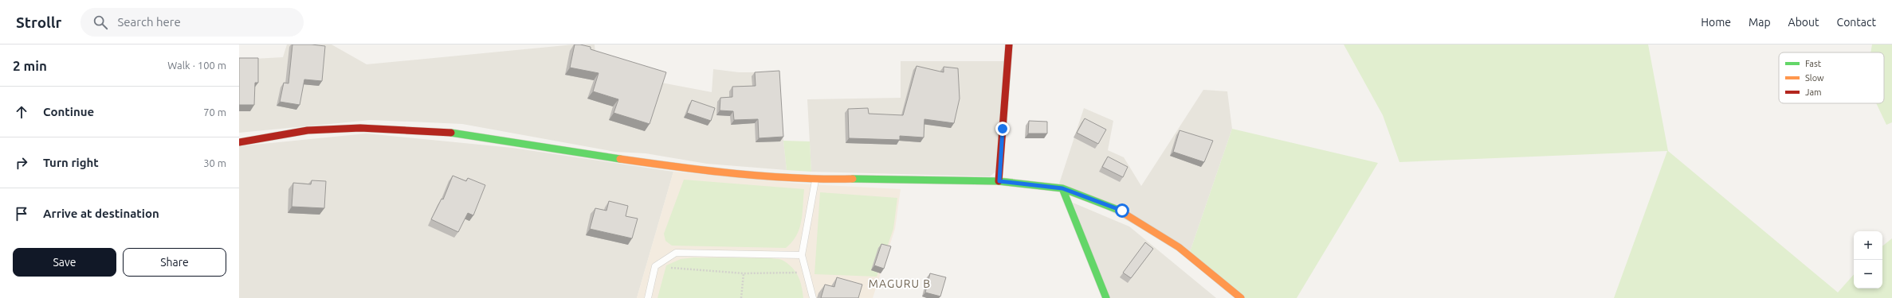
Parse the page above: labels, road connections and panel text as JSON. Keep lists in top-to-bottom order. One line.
{"districts":["MAGURU B"],"legend":["Fast","Slow","Jam"],"page":{"header":"Strollr","search":"Search here","nav":["Home","Map","About","Contact"],"heading":["2 min","Walk · 100 m"],"list":[["Continue","70 m"],["Turn right","30 m"],"Arrive at destination"],"map_buttons":["+","−"],"buttons":["Save","Share"]}}
